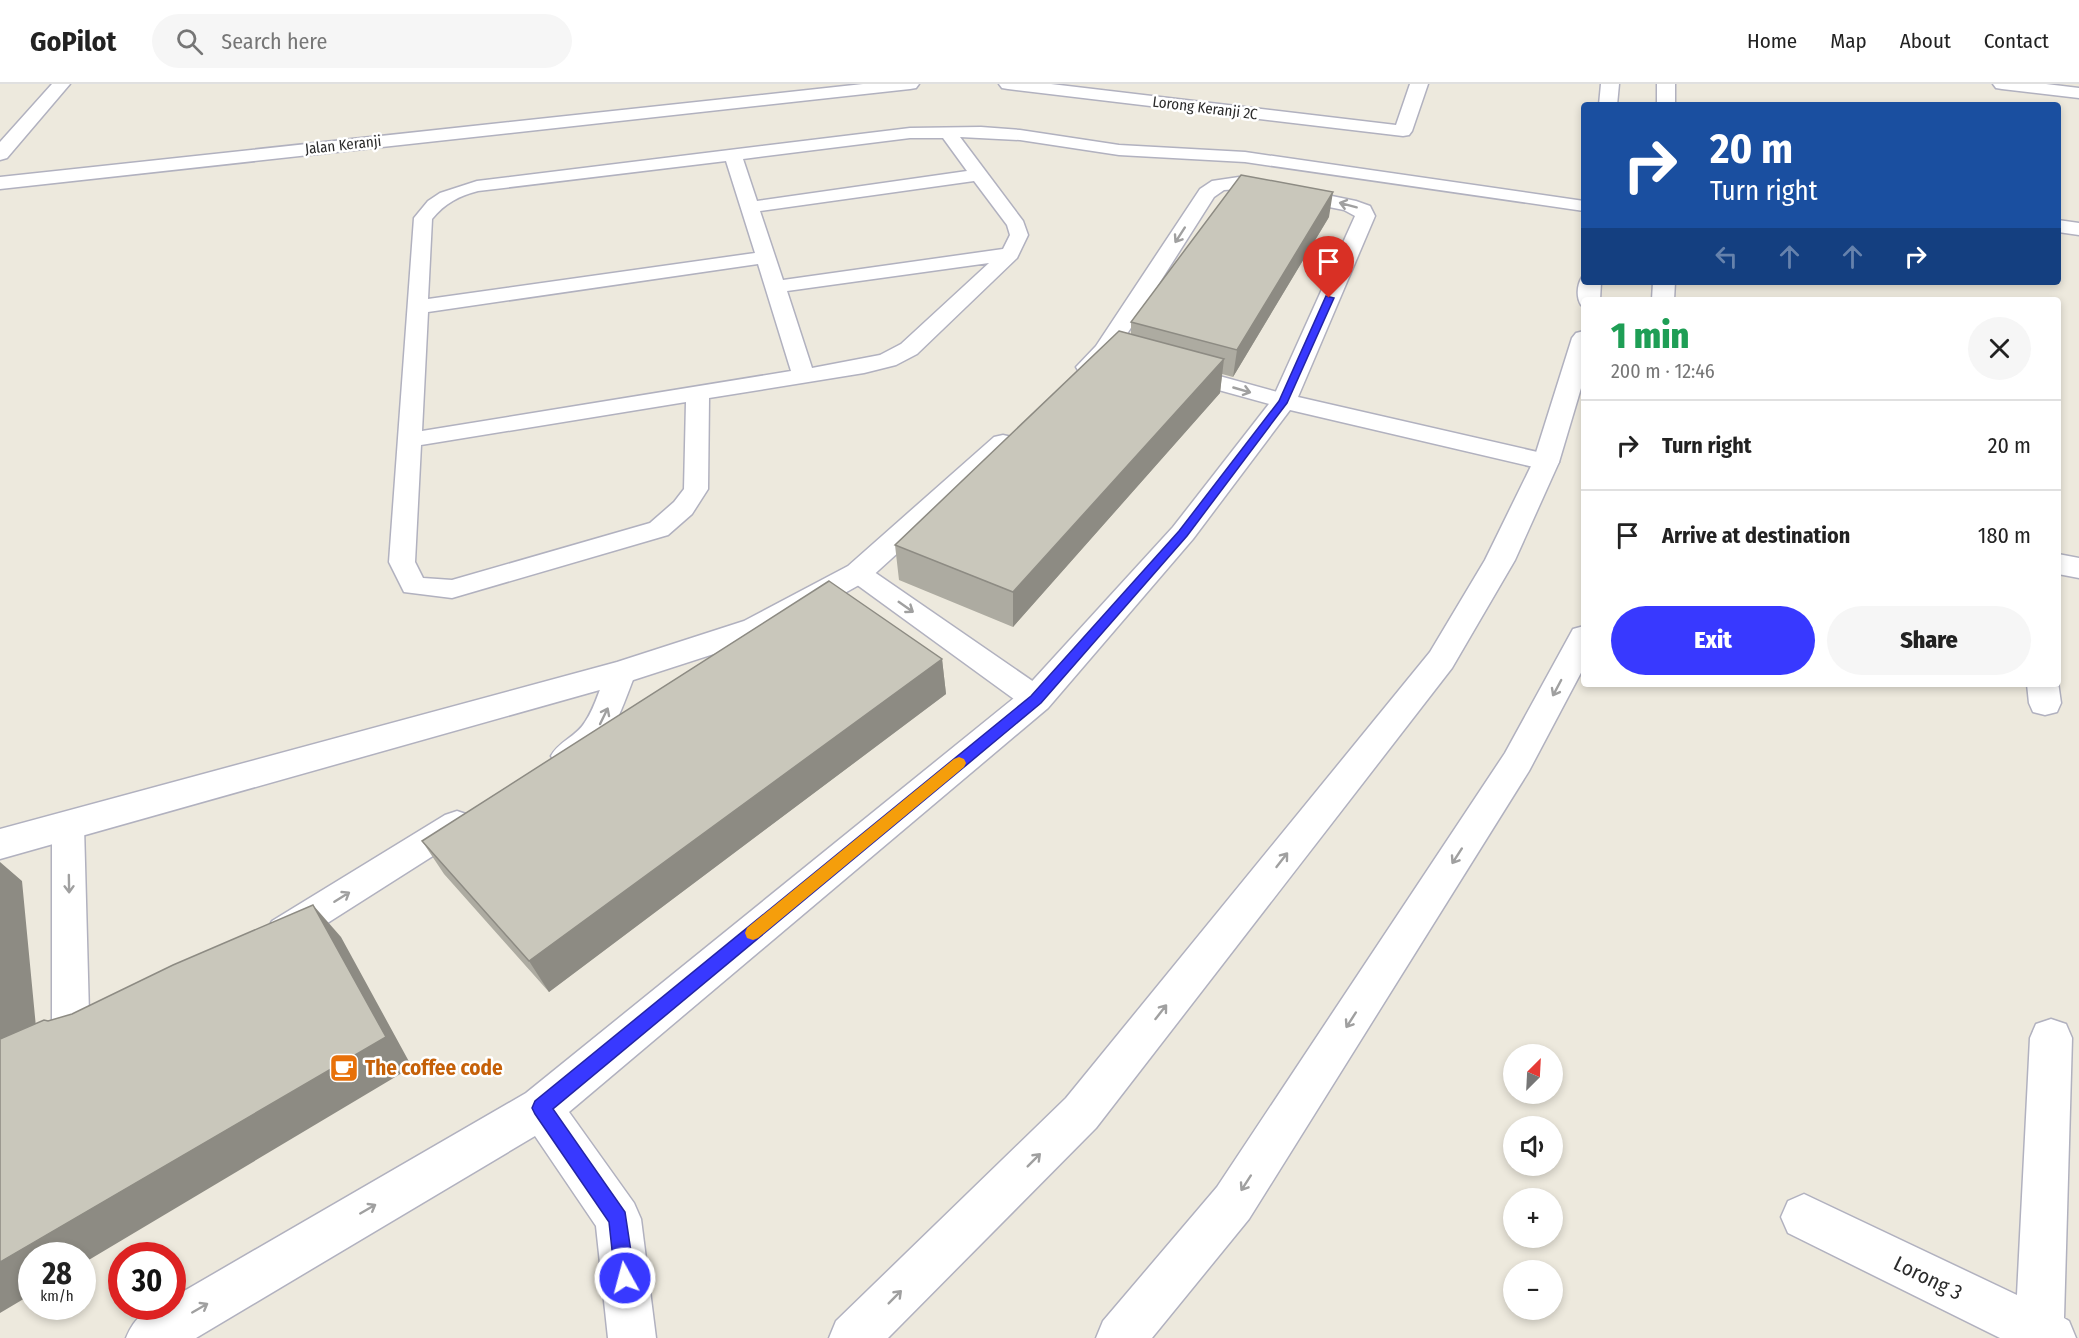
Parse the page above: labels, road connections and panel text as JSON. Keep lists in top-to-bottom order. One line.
{"streets":{"street":["Lorong Keranji 2C","Jalan Keranji","Lorong 3"]},"places":{"cafe":["The coffee code"]},"north":"top right","page":{"header":"GoPilot","search":"Search here","nav":["Home","Map","About","Contact"],"turn":["20 m","Turn right"],"heading":["1 min","200 m · 12:46"],"list":[{"name":"Turn right","value":"20 m"},{"name":"Arrive at destination","value":"180 m"}],"buttons":["Exit","Share"],"map_buttons":["+","−"],"speed":"28 km/h","limit":"30"}}
